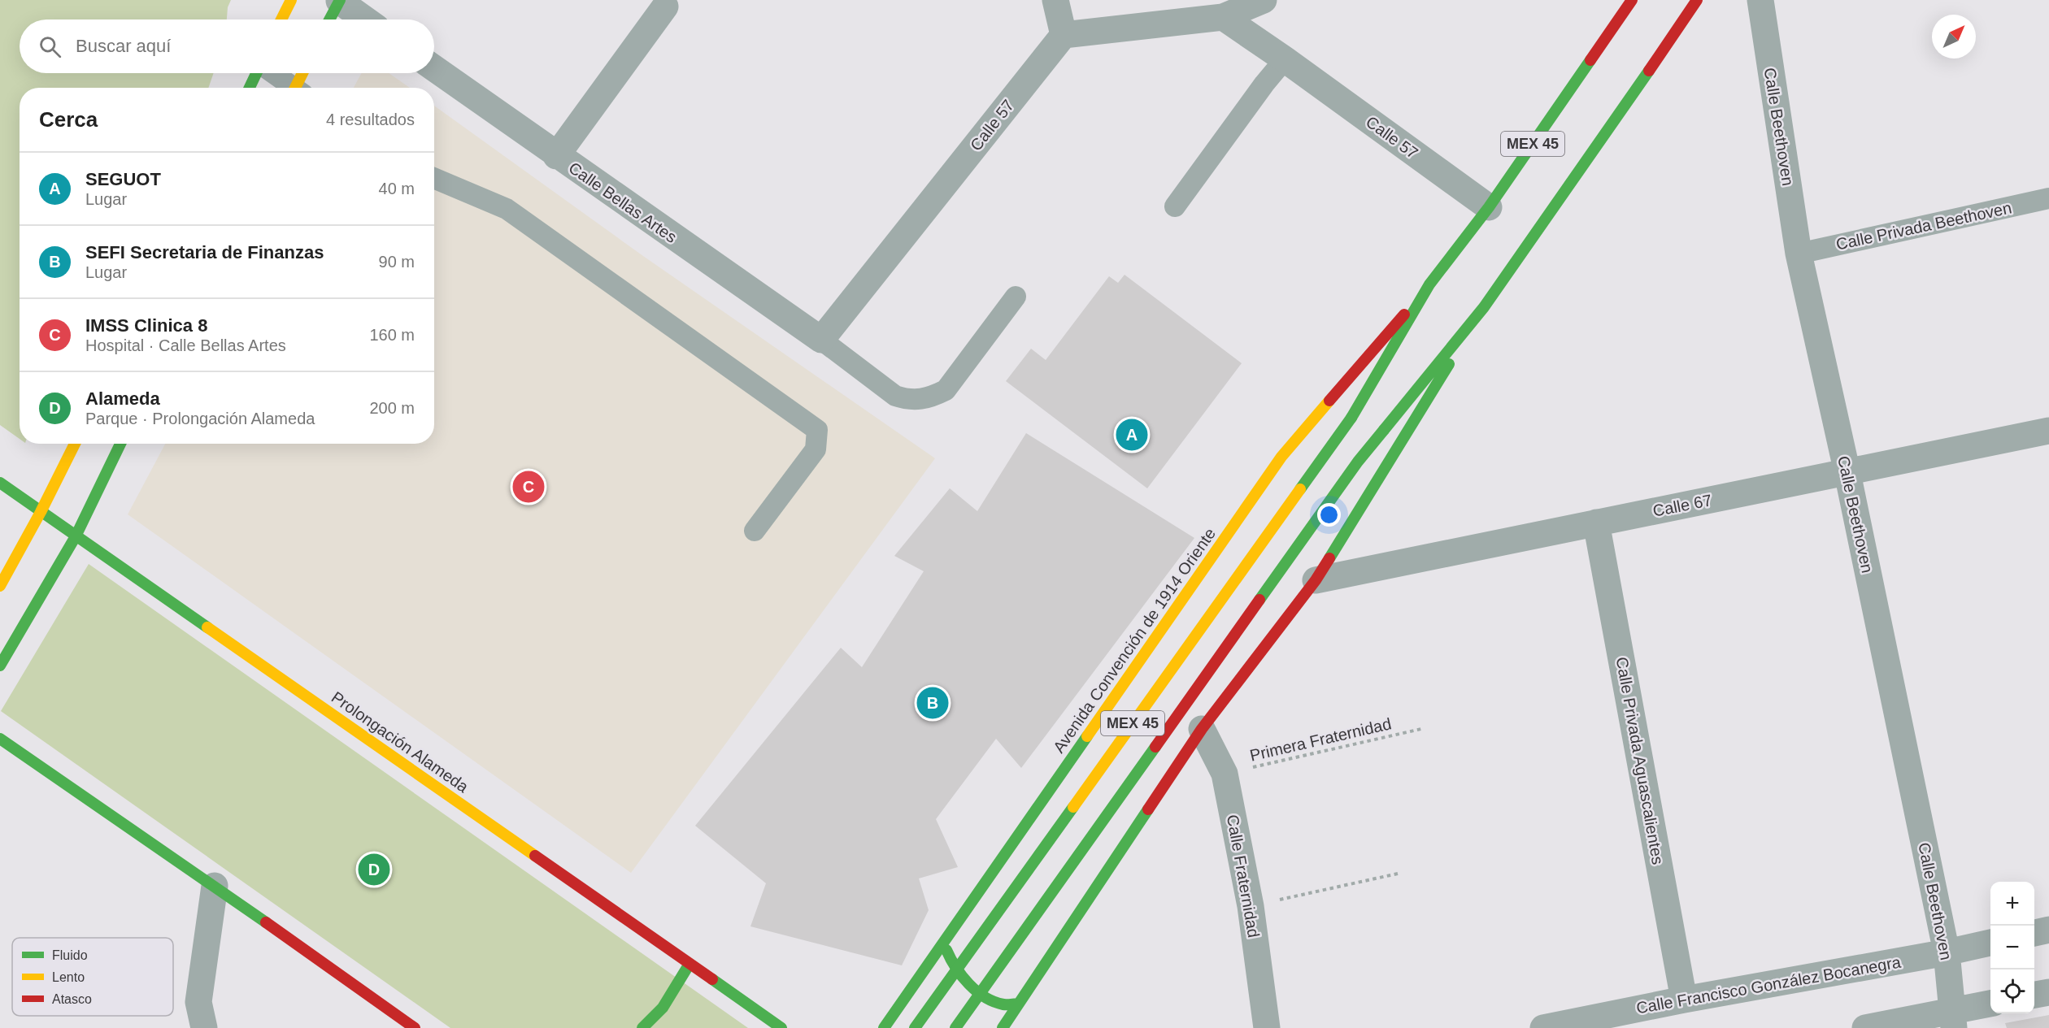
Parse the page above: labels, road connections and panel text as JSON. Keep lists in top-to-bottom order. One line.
{"streets":{"main road":["MEX 45","Avenida Convención de 1914 Oriente","Prolongación Alameda"],"street":["Calle 57","Calle Beethoven","Calle Bellas Artes","Calle 67","Calle Privada Aguascalientes","Calle Fraternidad","Calle Francisco González Bocanegra"],"lane":["Calle Privada Beethoven"],"path":["Primera Fraternidad"]},"crossings":[["Calle 57","Calle Bellas Artes"],["Calle 57","Avenida Convención de 1914 Oriente"],["Calle Beethoven","Calle Privada Beethoven"],["Calle Beethoven","Calle 67"],["Calle Beethoven","Calle Francisco González Bocanegra"],["Calle 67","Calle Privada Aguascalientes"],["Primera Fraternidad","Calle Fraternidad"],["Calle Privada Aguascalientes","Calle Francisco González Bocanegra"]],"legend":["Fluido","Lento","Atasco"],"north":"top right","page":{"search":"Buscar aquí","heading":["Cerca","4 resultados"],"list":[{"mark":"A","name":"SEGUOT","note":"Lugar","value":"40 m"},{"mark":"B","name":"SEFI Secretaria de Finanzas","note":"Lugar","value":"90 m"},{"mark":"C","name":"IMSS Clinica 8","note":"Hospital · Calle Bellas Artes","value":"160 m"},{"mark":"D","name":"Alameda","note":"Parque · Prolongación Alameda","value":"200 m"}],"pins":["A","C","B","D"],"map_buttons":["+","−"]}}
